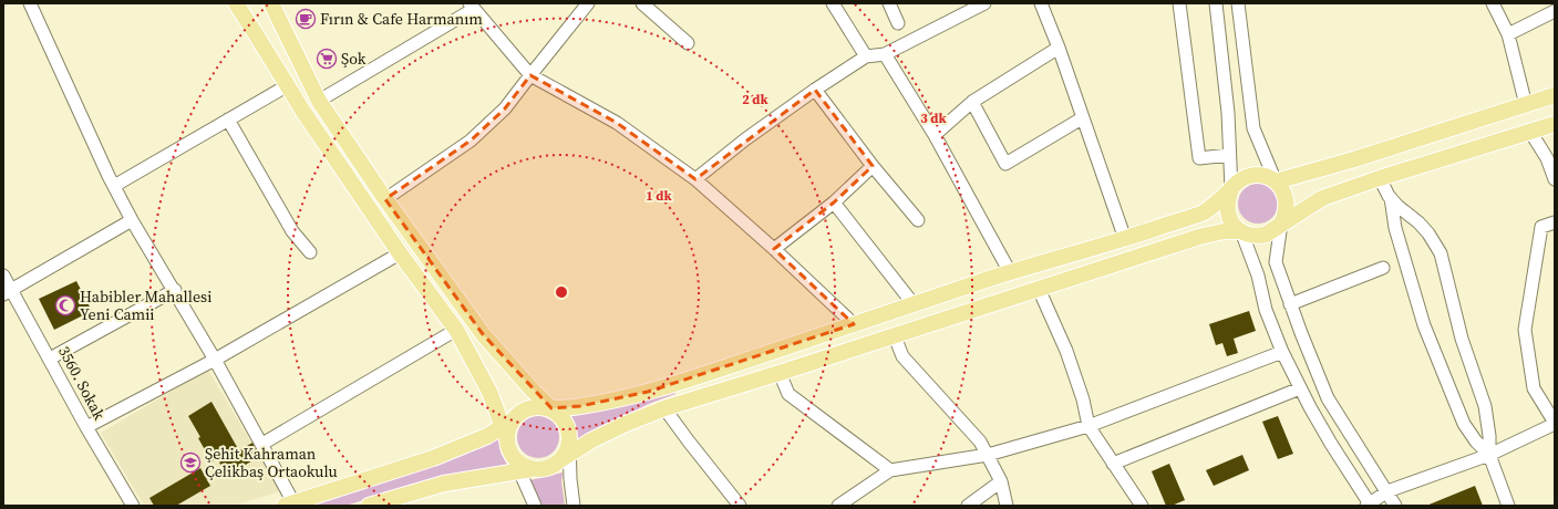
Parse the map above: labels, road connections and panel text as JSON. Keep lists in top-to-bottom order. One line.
{"streets":{"street":["3560. Sokak"]},"places":{"cafe":["Fırın & Cafe Harmanım"],"supermarket":["Şok"],"mosque":["Habibler Mahallesi Yeni Camii"],"school or university":["Şehit Kahraman Çelikbaş Ortaokulu"]},"rings":["2 dk","3 dk","1 dk"]}
